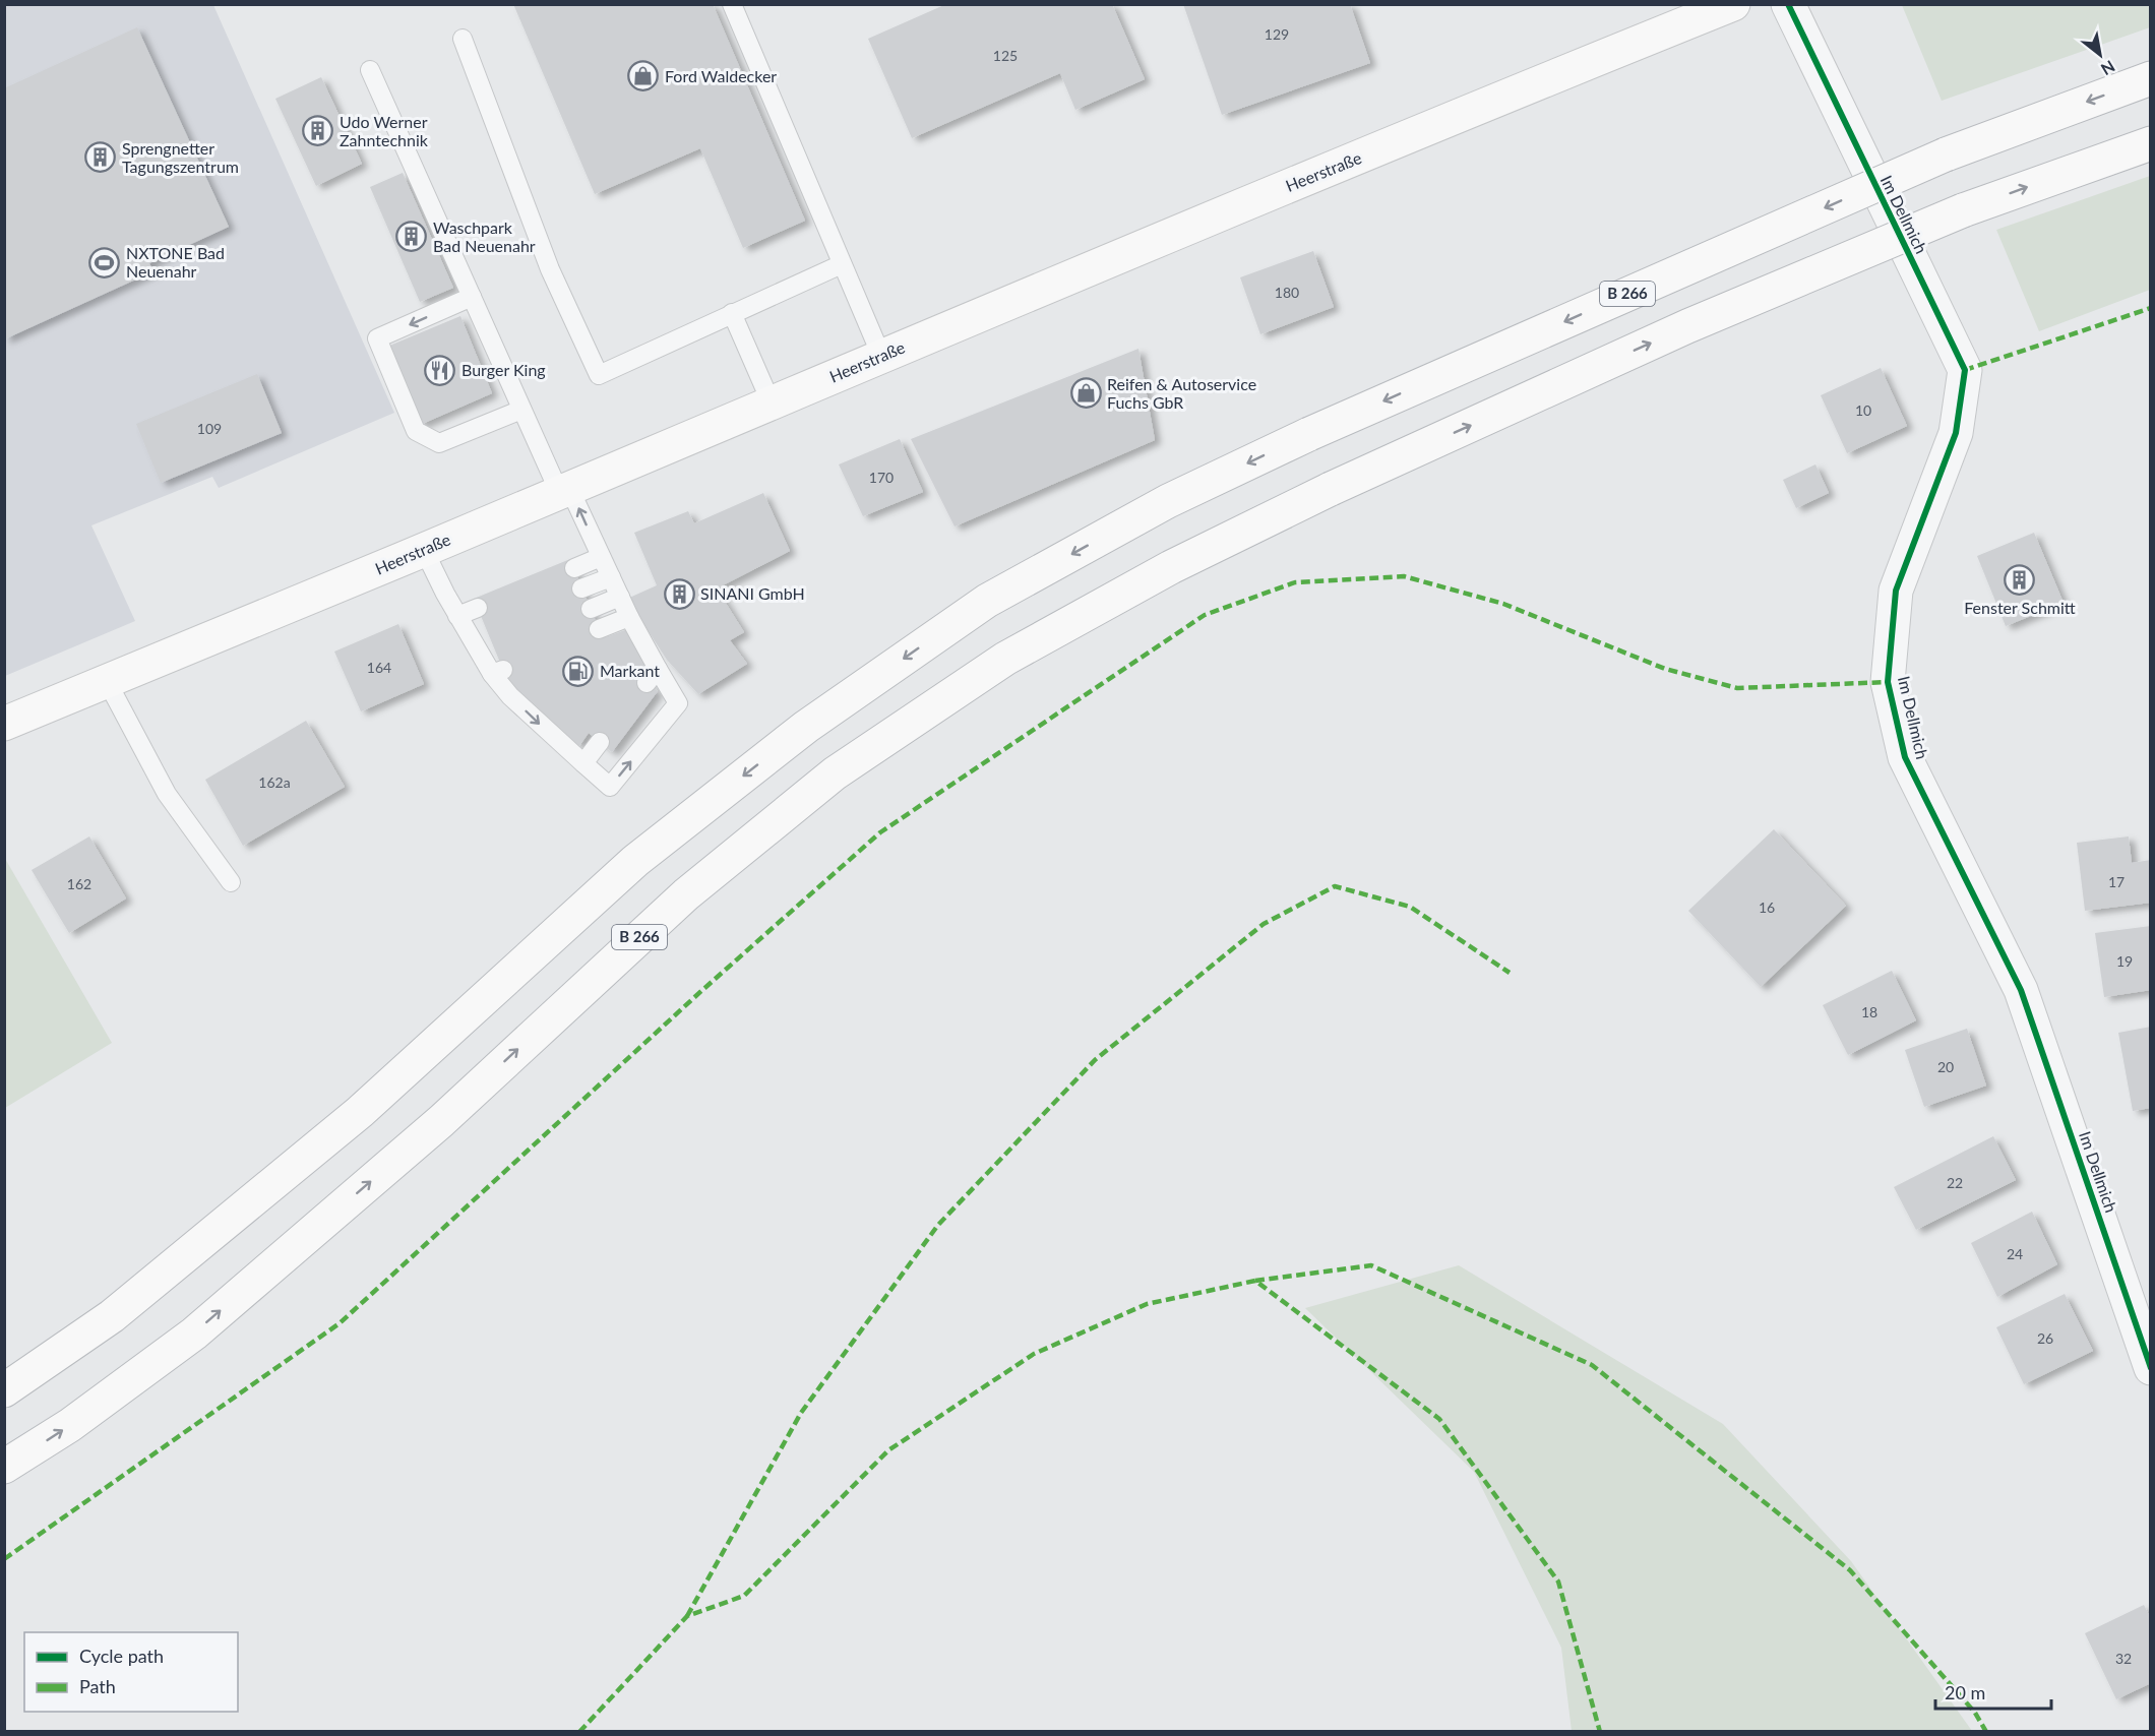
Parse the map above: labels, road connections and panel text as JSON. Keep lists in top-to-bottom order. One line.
{"streets":{"main road":["Heerstraße","B 266"],"street":["Im Dellmich"]},"places":{"shop":["Ford Waldecker","Reifen & Autoservice Fuchs GbR"],"building":["Udo Werner Zahntechnik","Sprengnetter Tagungszentrum","Waschpark Bad Neuenahr","Fenster Schmitt","SINANI GmbH"],"sports":["NXTONE Bad Neuenahr"],"restaurant":["Burger King"],"fuel station":["Markant"]},"house_numbers":["129","125","180","10","109","170","164","162a","17","162","16","19","18","20","22","24","26","32"],"legend":["Cycle path","Path"],"scale_bar":"20 m","north":"bottom right"}
